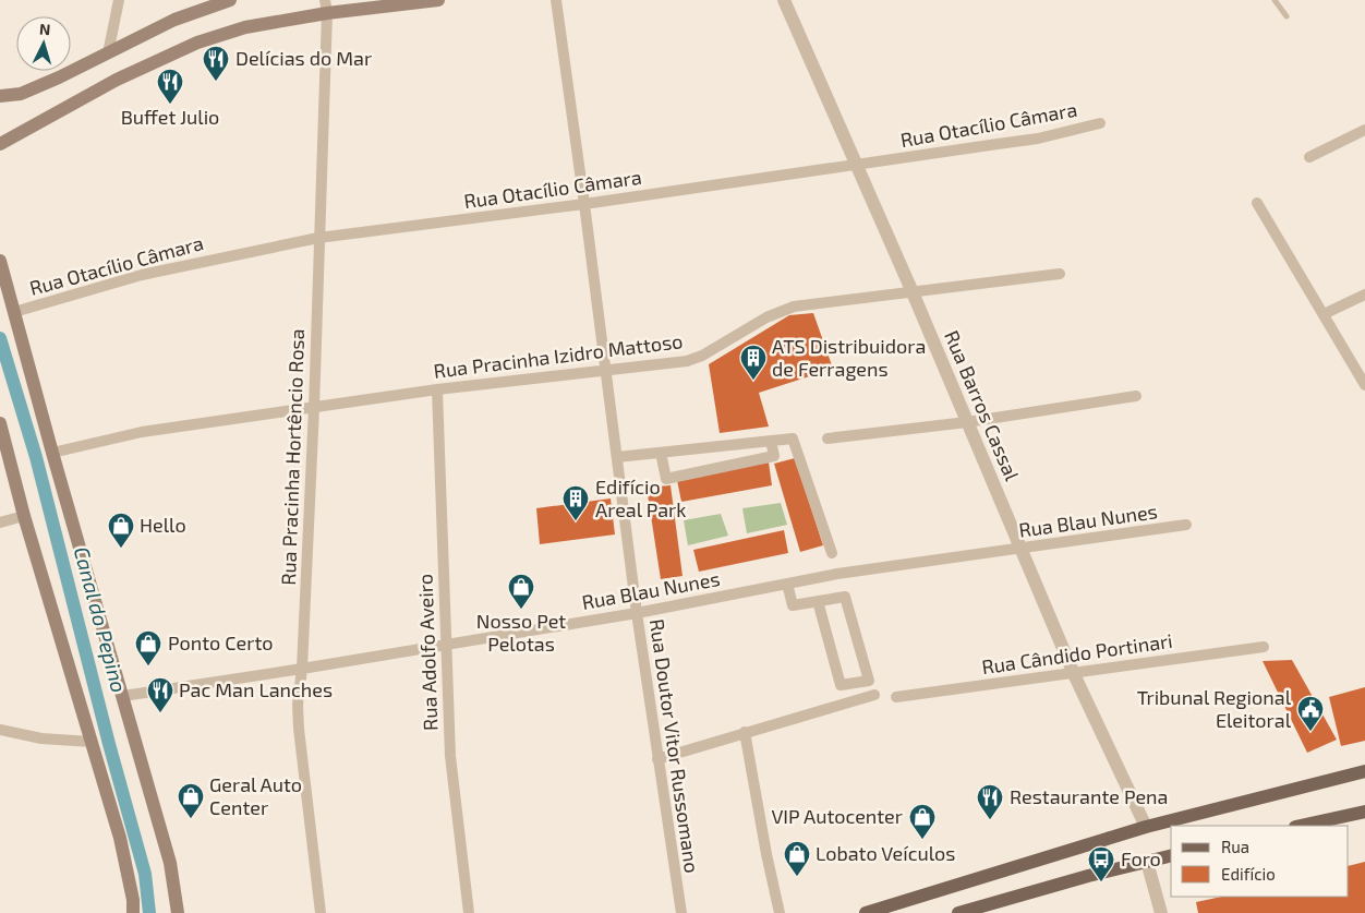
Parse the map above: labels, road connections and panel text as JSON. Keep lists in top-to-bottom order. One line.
{"streets":{"street":["Rua Otacílio Câmara","Rua Pracinha Izidro Mattoso","Rua Barros Cassal","Rua Pracinha Hortêncio Rosa","Rua Blau Nunes","Rua Adolfo Aveiro","Rua Cândido Portinari","Rua Doutor Vitor Russomano"]},"crossings":[["Rua Otacílio Câmara","Rua Barros Cassal"],["Rua Otacílio Câmara","Rua Pracinha Hortêncio Rosa"],["Rua Otacílio Câmara","Rua Doutor Vitor Russomano"],["Rua Pracinha Izidro Mattoso","Rua Barros Cassal"],["Rua Pracinha Izidro Mattoso","Rua Pracinha Hortêncio Rosa"],["Rua Pracinha Izidro Mattoso","Rua Adolfo Aveiro"],["Rua Pracinha Izidro Mattoso","Rua Doutor Vitor Russomano"],["Rua Barros Cassal","Rua Blau Nunes"],["Rua Barros Cassal","Rua Cândido Portinari"],["Rua Pracinha Hortêncio Rosa","Rua Blau Nunes"],["Rua Blau Nunes","Rua Adolfo Aveiro"],["Rua Blau Nunes","Rua Doutor Vitor Russomano"]],"water":["Canal do Pepino"],"places":{"restaurant":["Delícias do Mar","Buffet Julio","Pac Man Lanches","Restaurante Pena"],"building":["ATS Distribuidora de Ferragens","Edifício Areal Park"],"shop":["Hello","Nosso Pet Pelotas","Ponto Certo","Geral Auto Center","VIP Autocenter","Lobato Veículos"],"public building":["Tribunal Regional Eleitoral"],"bus stop":["Foro"]},"legend":["Rua","Edifício"],"north":"top"}
